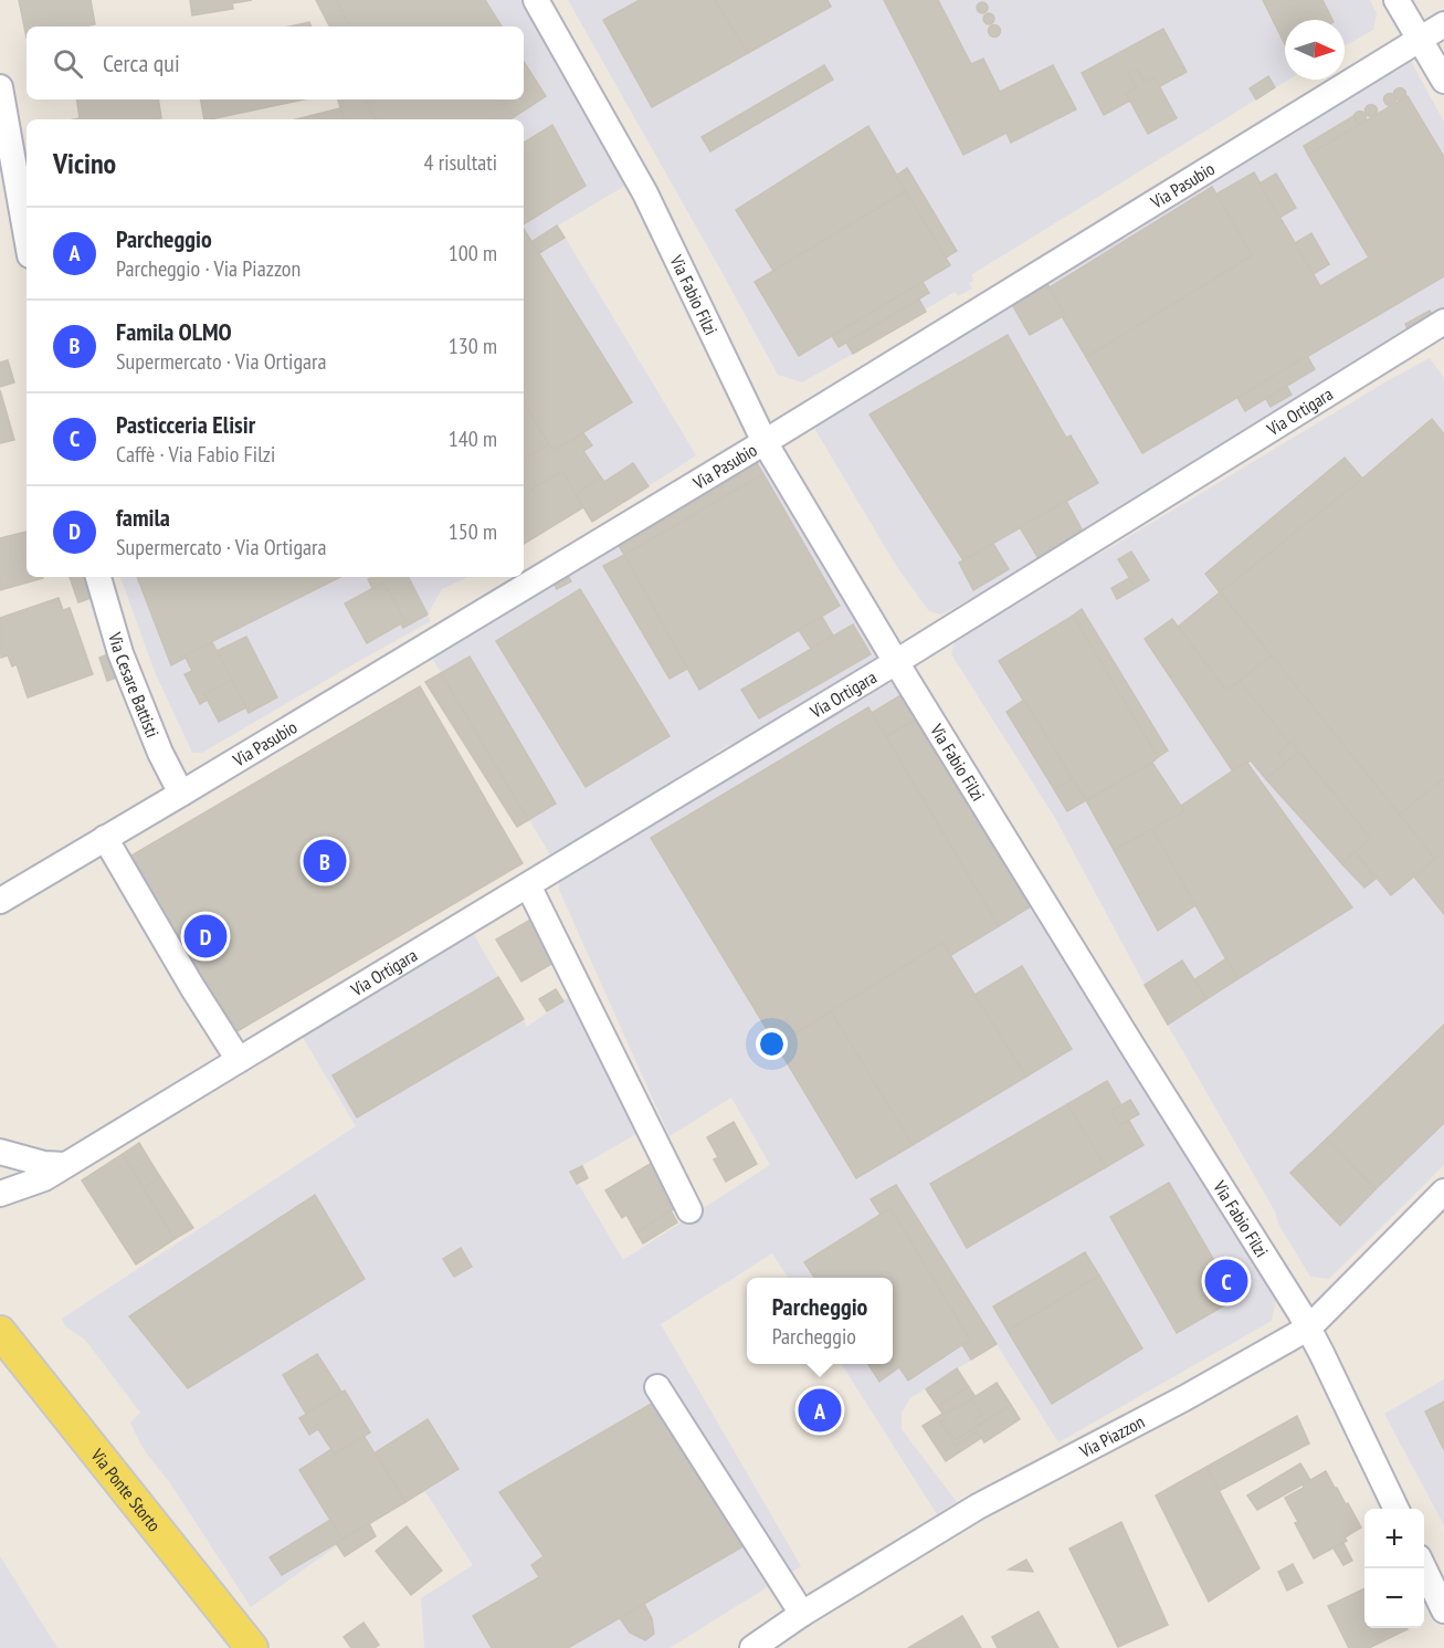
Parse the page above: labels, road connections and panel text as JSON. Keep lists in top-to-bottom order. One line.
{"streets":{"main road":["Via Ponte Storto"],"street":["Via Pasubio","Via Fabio Filzi","Via Ortigara","Via Cesare Battisti","Via Piazzon"]},"crossings":[["Via Pasubio","Via Fabio Filzi"],["Via Pasubio","Via Cesare Battisti"],["Via Fabio Filzi","Via Ortigara"],["Via Fabio Filzi","Via Piazzon"]],"north":"right","page":{"search":"Cerca qui","heading":["Vicino","4 risultati"],"list":[{"mark":"A","name":"Parcheggio","note":"Parcheggio · Via Piazzon","value":"100 m"},{"mark":"B","name":"Famila OLMO","note":"Supermercato · Via Ortigara","value":"130 m"},{"mark":"C","name":"Pasticceria Elisir","note":"Caffè · Via Fabio Filzi","value":"140 m"},{"mark":"D","name":"famila","note":"Supermercato · Via Ortigara","value":"150 m"}],"pins":["B","D","C","A"],"popup":["Parcheggio","Parcheggio"],"map_buttons":["+","−"]}}
